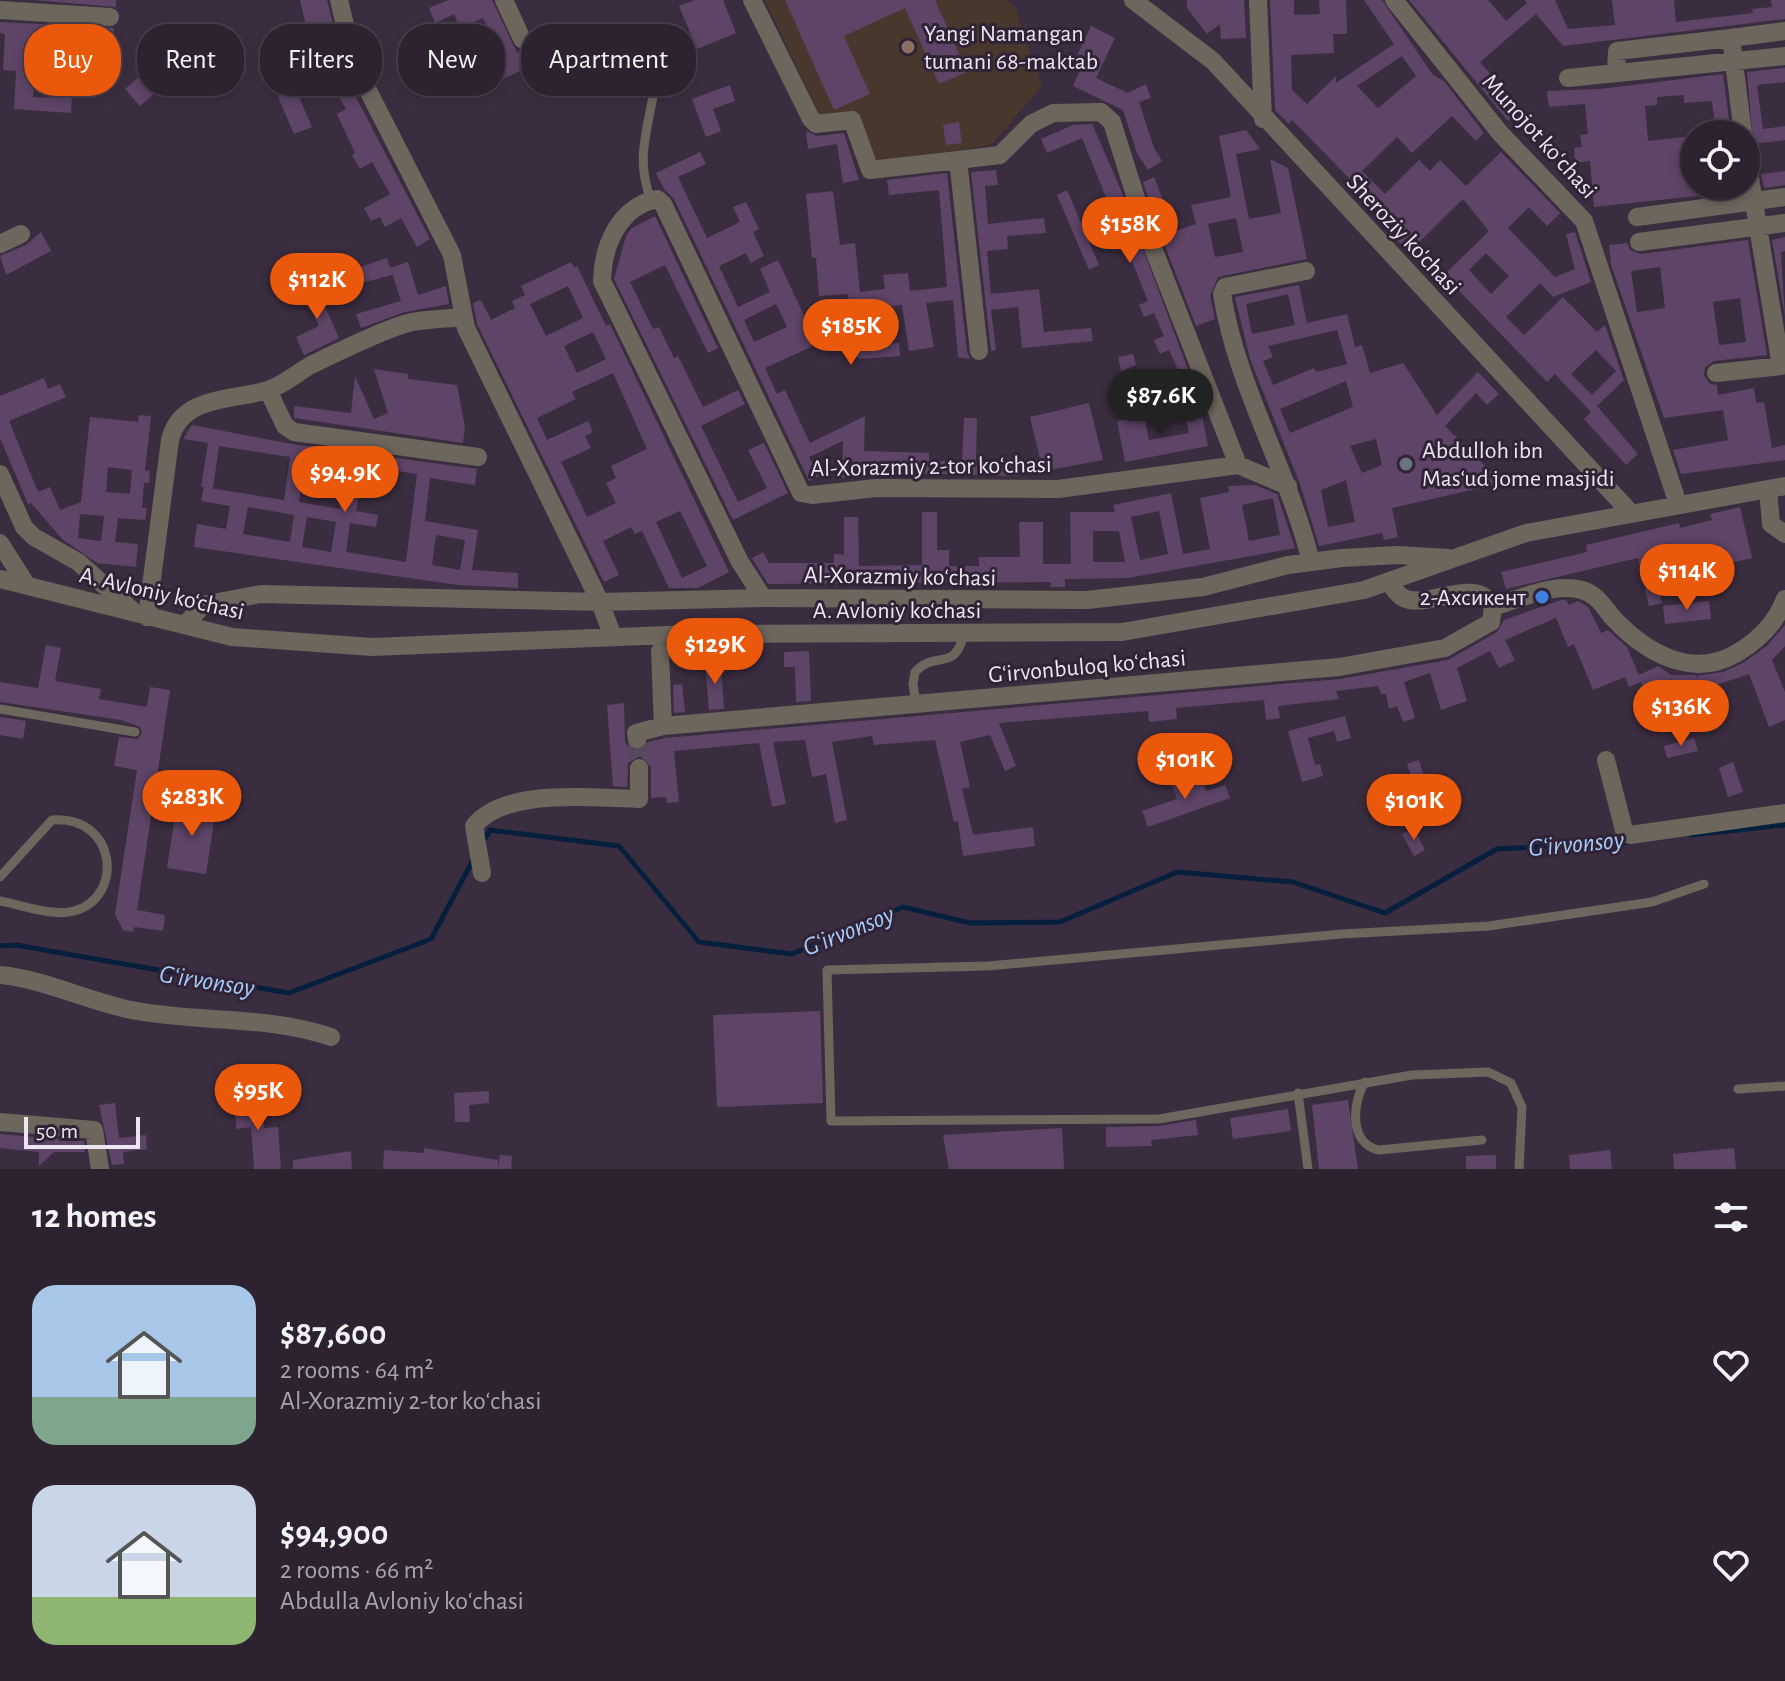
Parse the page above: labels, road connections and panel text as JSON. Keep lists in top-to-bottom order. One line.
{"streets":{"street":["Munojot koʻchasi","Sheroziy ko'chasi","Al-Xorazmiy 2-tor koʻchasi","Al-Xorazmiy koʻchasi","A. Avloniy ko‘chasi","Gʻirvonbuloq koʻchasi"]},"crossings":[["Munojot koʻchasi","A. Avloniy ko‘chasi"],["Sheroziy ko'chasi","A. Avloniy ko‘chasi"],["Al-Xorazmiy koʻchasi","A. Avloniy ko‘chasi"]],"water":["G‘irvonsoy"],"places":["Yangi Namangan tumani 68-maktab","Abdulloh ibn Mas‘ud jome masjidi","2-Ахсикент"],"scale_bar":"50 m","page":{"chip":["Buy","Rent","Filters","New","Apartment"],"price":["$158K","$112K","$185K","$87.6K","$94.9K","$114K","$129K","$136K","$101K","$283K","$101K","$95K"],"scale":"50 m","heading":"12 homes","list":[{"name":"$87,600","note":"2 rooms · 64 m² · Al-Xorazmiy 2-tor koʻchasi"},{"name":"$94,900","note":"2 rooms · 66 m² · Abdulla Avloniy koʻchasi"}]}}
